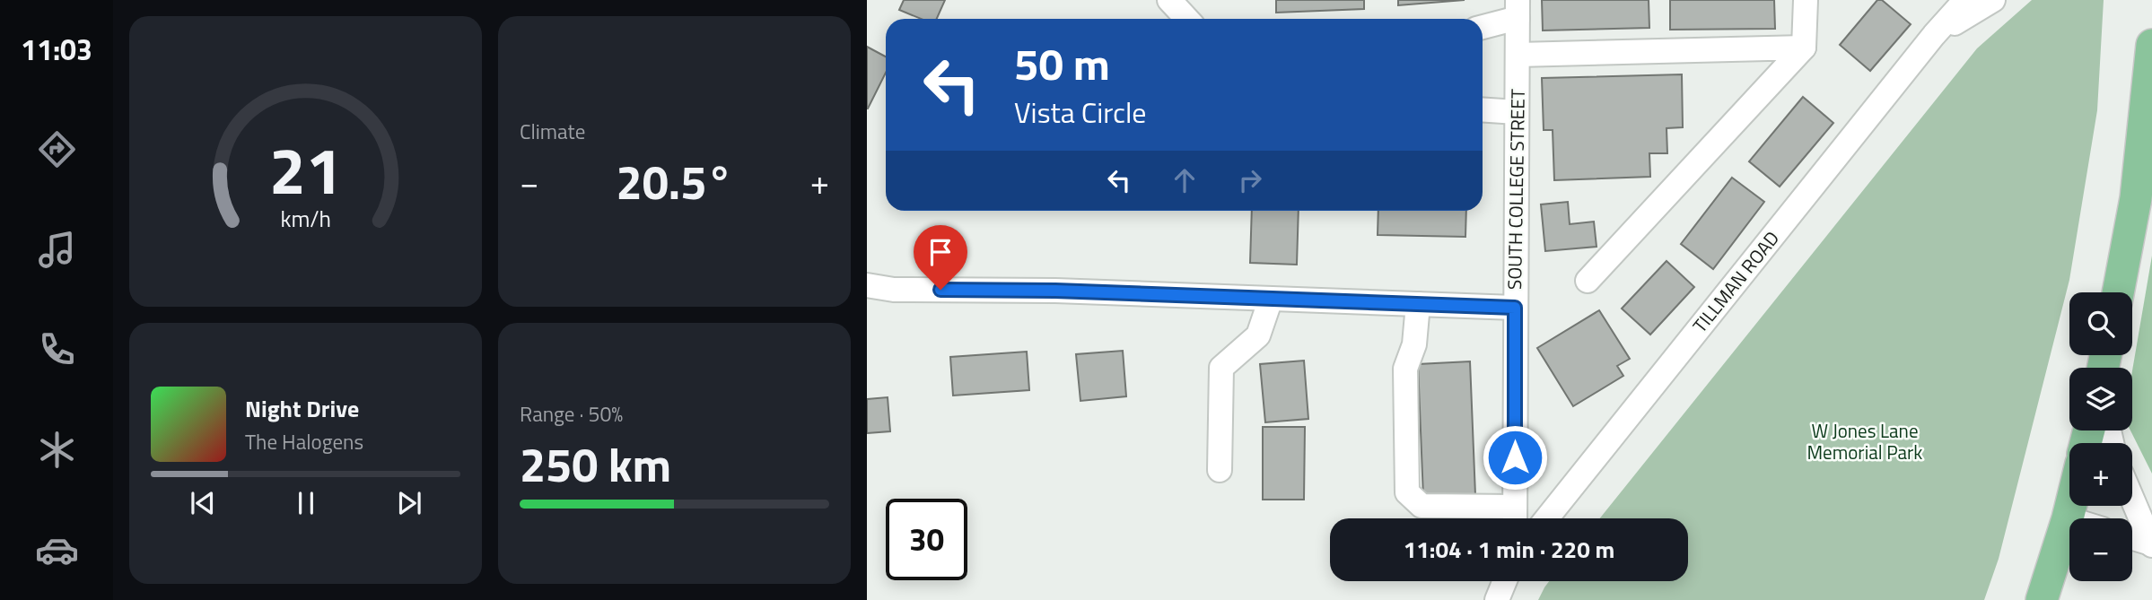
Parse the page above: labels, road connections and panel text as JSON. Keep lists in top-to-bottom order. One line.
{"streets":{"street":["SOUTH COLLEGE STREET","TILLMAN ROAD"]},"parks":["W Jones Lane Memorial Park"],"page":{"tabs":"11:03","tile":["Climate",["Range · 50%","250 km"]],"turn":["50 m","Vista Circle"],"heat":["−","20.5°","+"],"map_buttons":["+","−"],"song":["Night Drive","The Halogens"],"limit":"30","trip":"11:04 · 1 min · 220 m","gauge":["21","km/h"]}}
